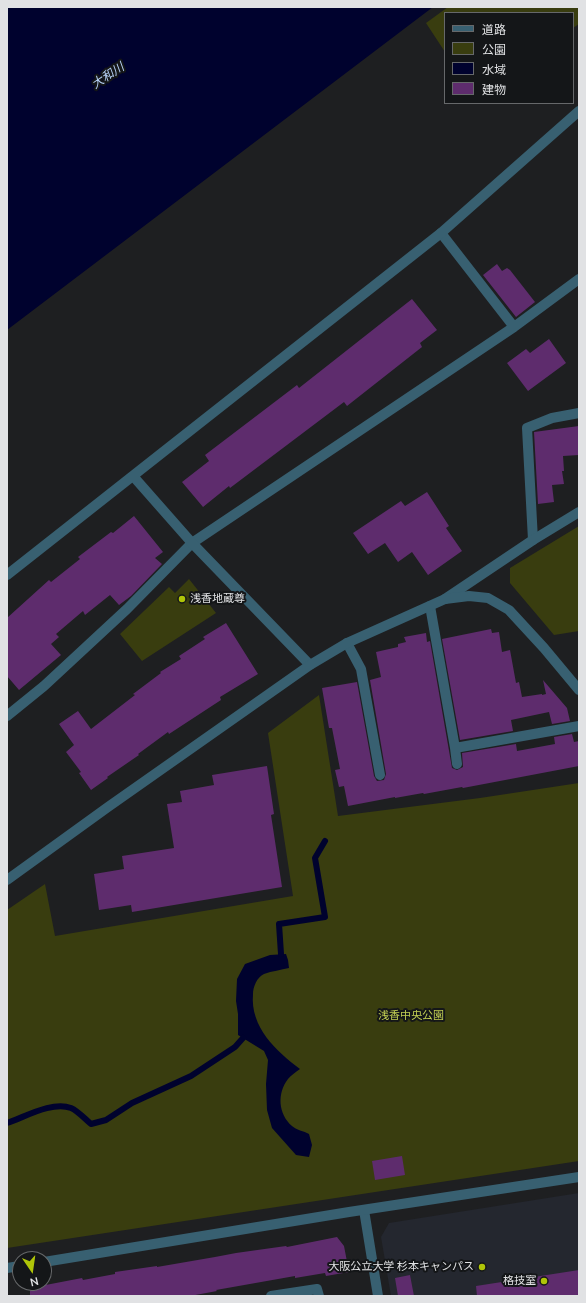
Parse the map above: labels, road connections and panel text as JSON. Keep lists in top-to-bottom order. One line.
{"water":["大和川"],"parks":["浅香中央公園"],"places":["浅香地蔵尊","大阪公立大学 杉本キャンパス","格技室"],"legend":["道路","公園","水域","建物"],"north":"bottom"}
